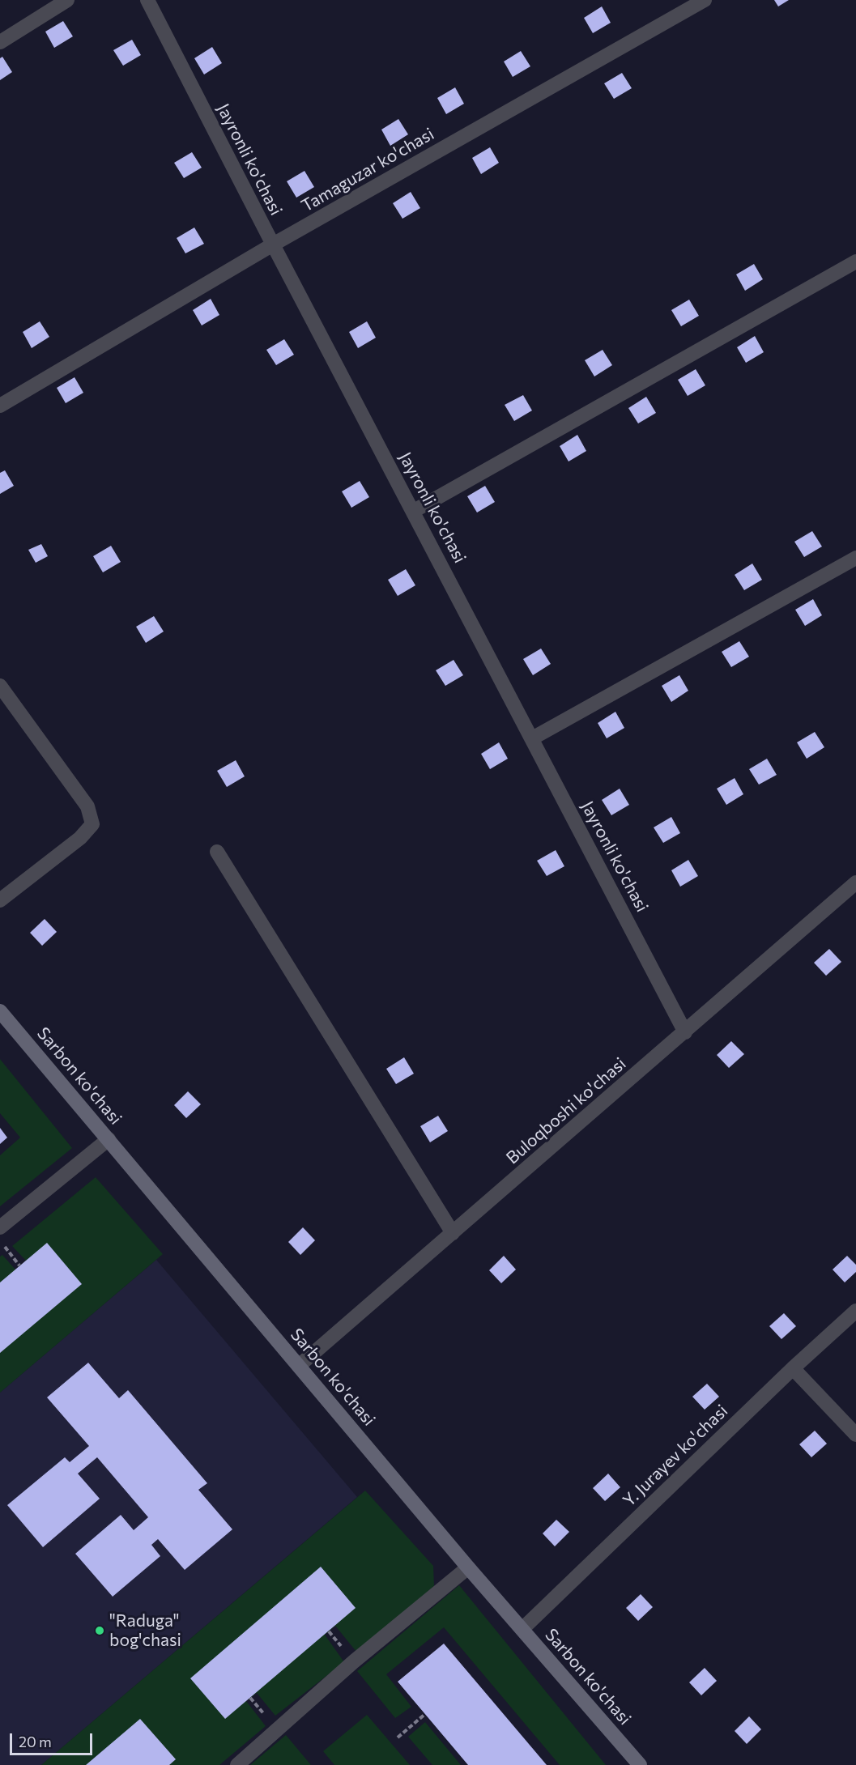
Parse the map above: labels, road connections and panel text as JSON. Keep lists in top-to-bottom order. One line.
{"streets":{"street":["Jayronli ko'chasi","Tamaguzar ko'chasi","Sarbon ko'chasi","Buloqboshi ko'chasi","Y. Jurayev ko'chasi"]},"crossings":[["Jayronli ko'chasi","Tamaguzar ko'chasi"],["Jayronli ko'chasi","Buloqboshi ko'chasi"],["Sarbon ko'chasi","Buloqboshi ko'chasi"],["Sarbon ko'chasi","Y. Jurayev ko'chasi"]],"places":["\"Raduga\" bog'chasi"],"scale_bar":"20 m"}
